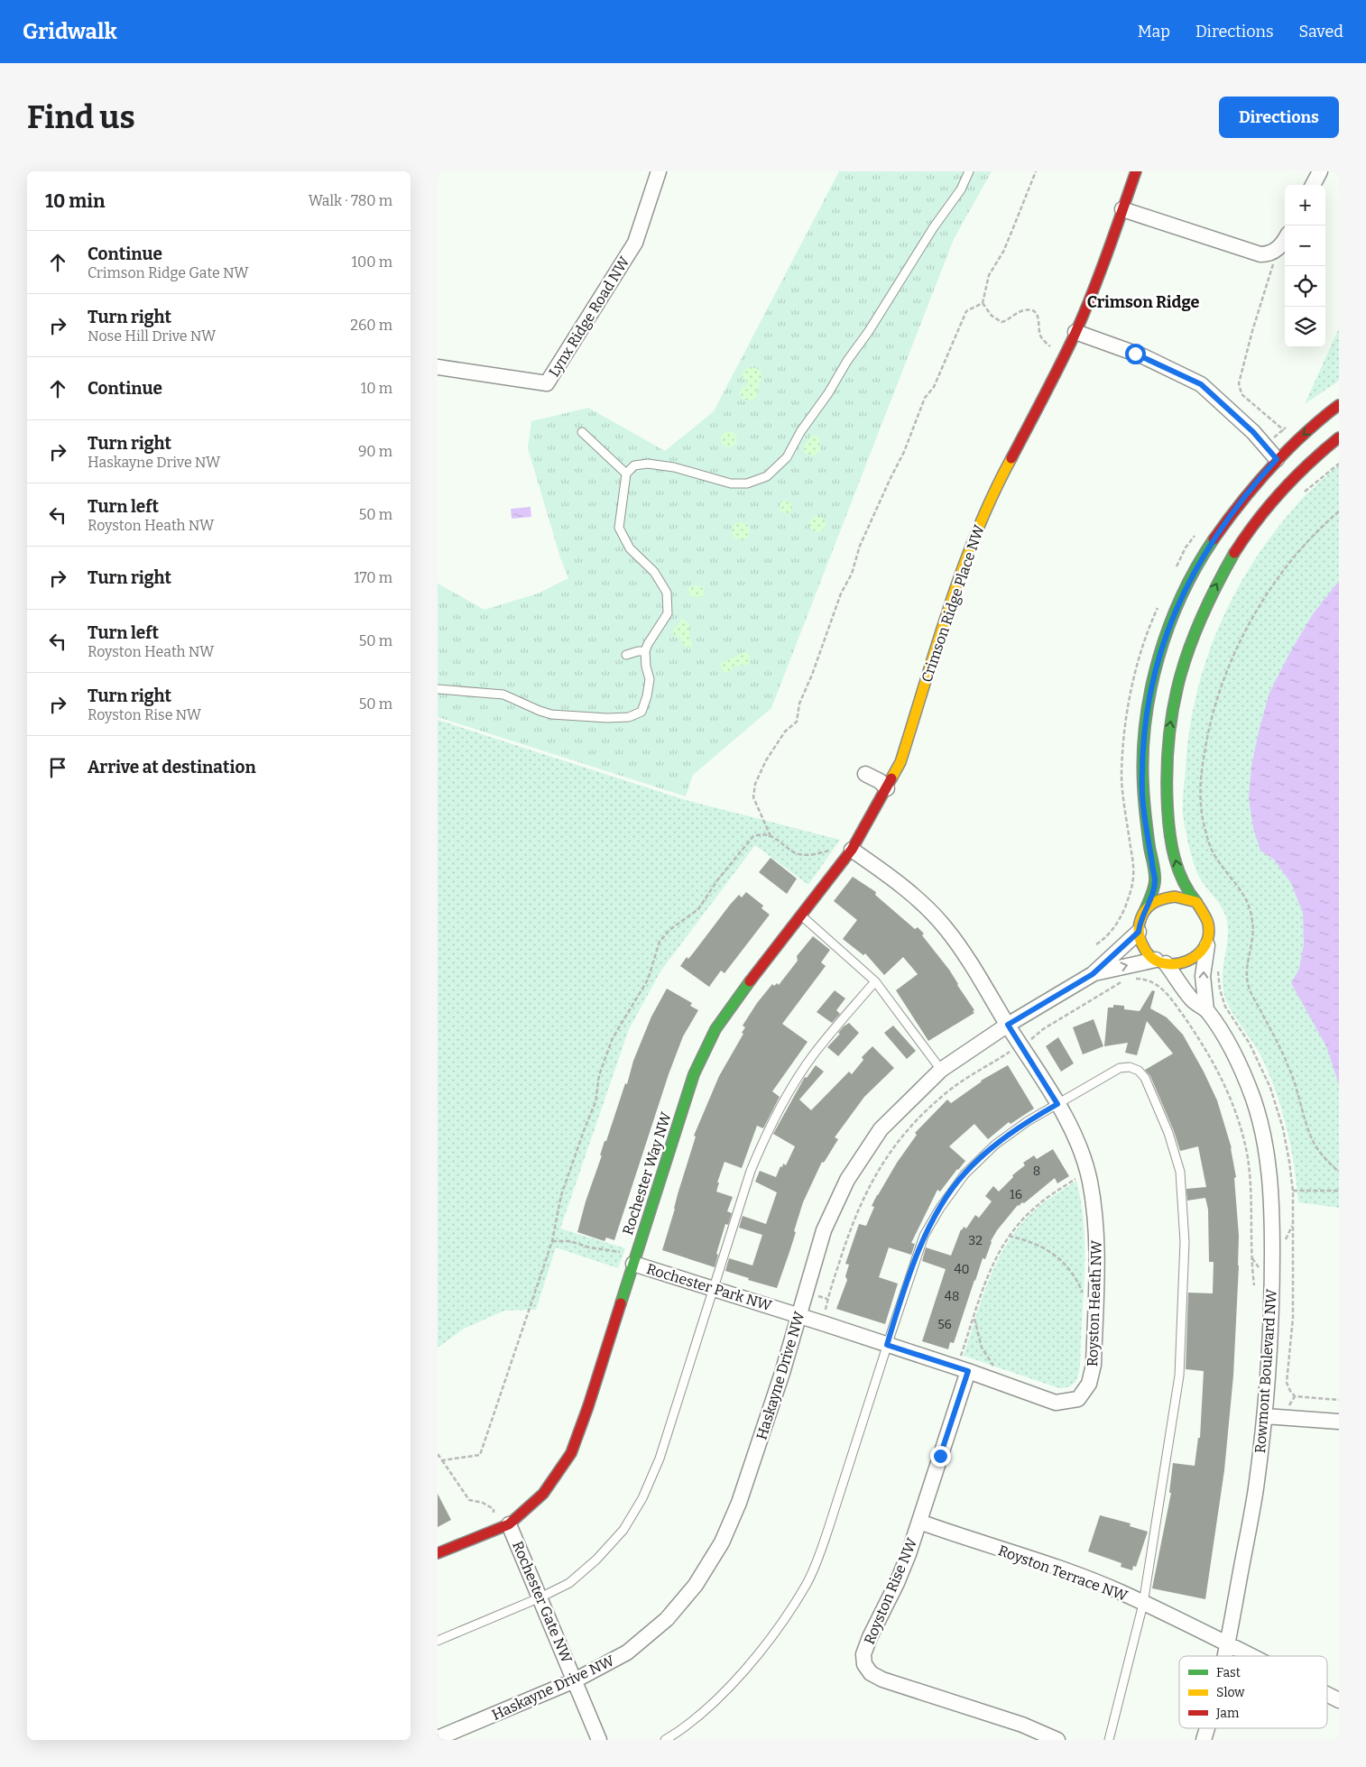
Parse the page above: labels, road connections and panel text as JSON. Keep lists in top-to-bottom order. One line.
{"streets":{"street":["Lynx Ridge Road NW","Crimson Ridge Place NW","Rochester Way NW","Rochester Park NW","Royston Heath NW","Rowmont Boulevard NW","Haskayne Drive NW","Royston Terrace NW","Royston Rise NW","Rochester Gate NW"]},"crossings":[["Crimson Ridge Place NW","Rochester Way NW"],["Crimson Ridge Place NW","Royston Heath NW"],["Rochester Way NW","Rochester Park NW"],["Rochester Way NW","Royston Heath NW"],["Rochester Way NW","Rochester Gate NW"],["Rochester Park NW","Royston Heath NW"],["Rochester Park NW","Haskayne Drive NW"],["Royston Heath NW","Haskayne Drive NW"],["Royston Heath NW","Royston Rise NW"],["Rowmont Boulevard NW","Haskayne Drive NW"],["Rowmont Boulevard NW","Royston Terrace NW"],["Haskayne Drive NW","Rochester Gate NW"],["Royston Terrace NW","Royston Rise NW"]],"districts":["Crimson Ridge"],"house_numbers":["8","16","32","40","48","56"],"legend":["Fast","Slow","Jam"],"page":{"header":"Gridwalk","nav":["Map","Directions","Saved"],"buttons":"Directions","title":"Find us","heading":["10 min","Walk · 780 m"],"map_buttons":["+","−"],"list":[["Continue","Crimson Ridge Gate NW","100 m"],["Turn right","Nose Hill Drive NW","260 m"],["Continue","10 m"],["Turn right","Haskayne Drive NW","90 m"],["Turn left","Royston Heath NW","50 m"],["Turn right","170 m"],["Turn left","Royston Heath NW","50 m"],["Turn right","Royston Rise NW","50 m"],"Arrive at destination"]}}
